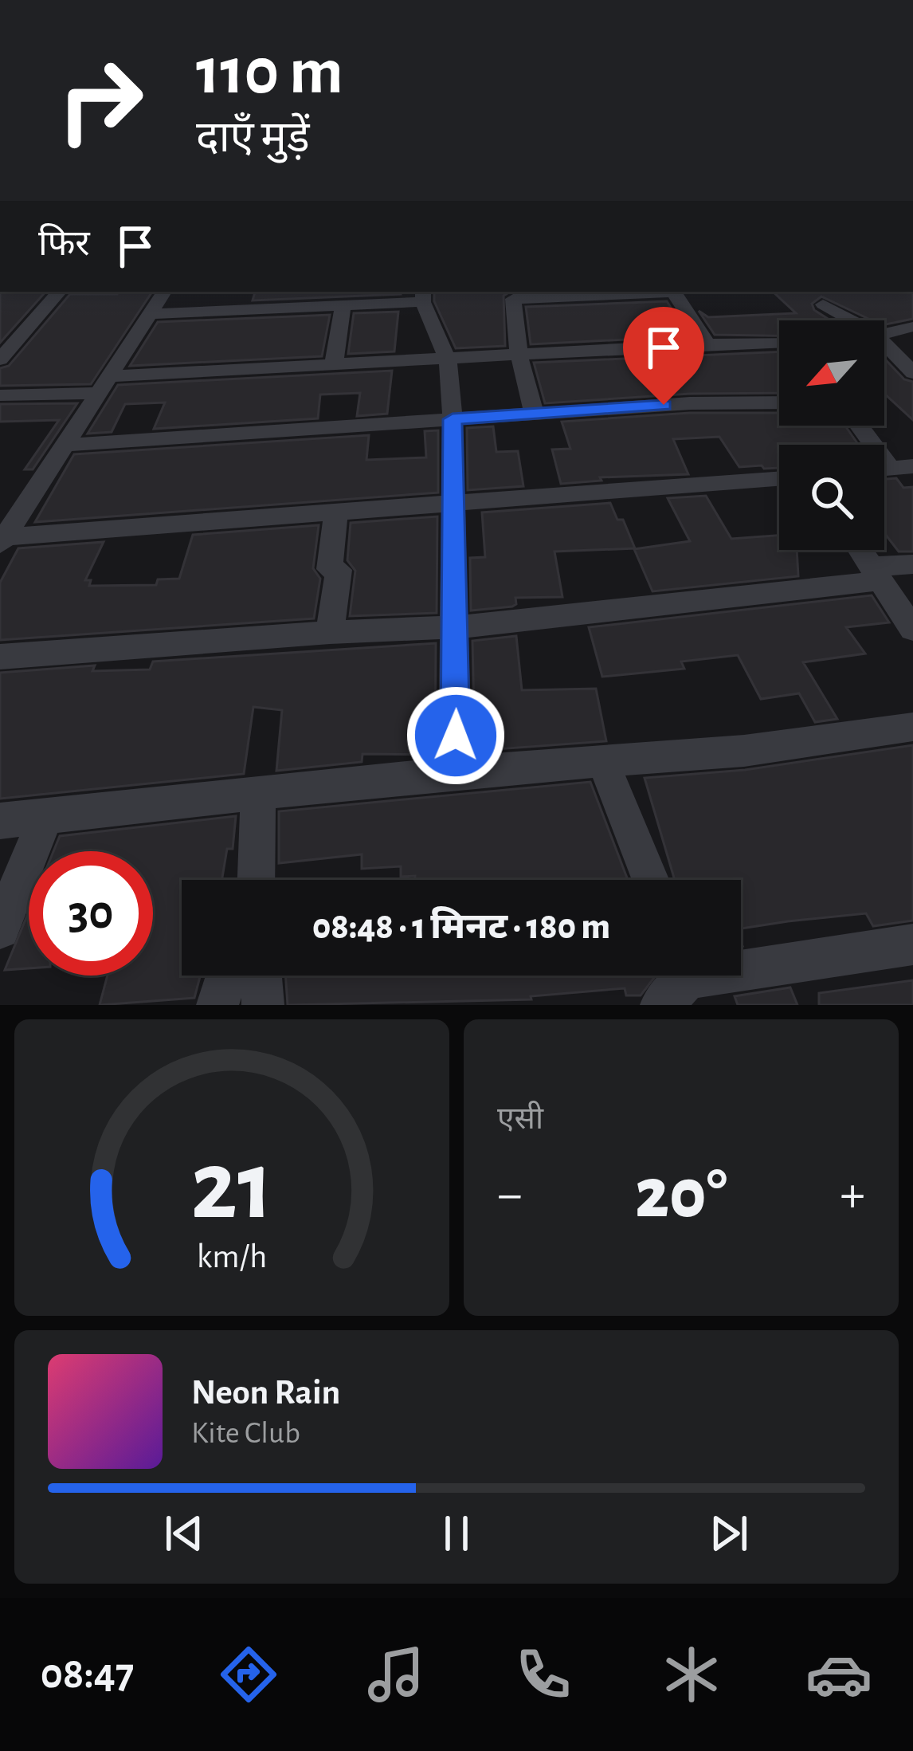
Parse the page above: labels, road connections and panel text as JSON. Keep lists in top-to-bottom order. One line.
{"north":"bottom left","page":{"turn":["110 m","दाएँ मुड़ें"],"then":"फिर","limit":"30","trip":"08:48 · 1 मिनट · 180 m","tile":"एसी","heat":["−","20°","+"],"song":["Neon Rain","Kite Club"],"tabs":"08:47","gauge":["21","km/h"]}}
